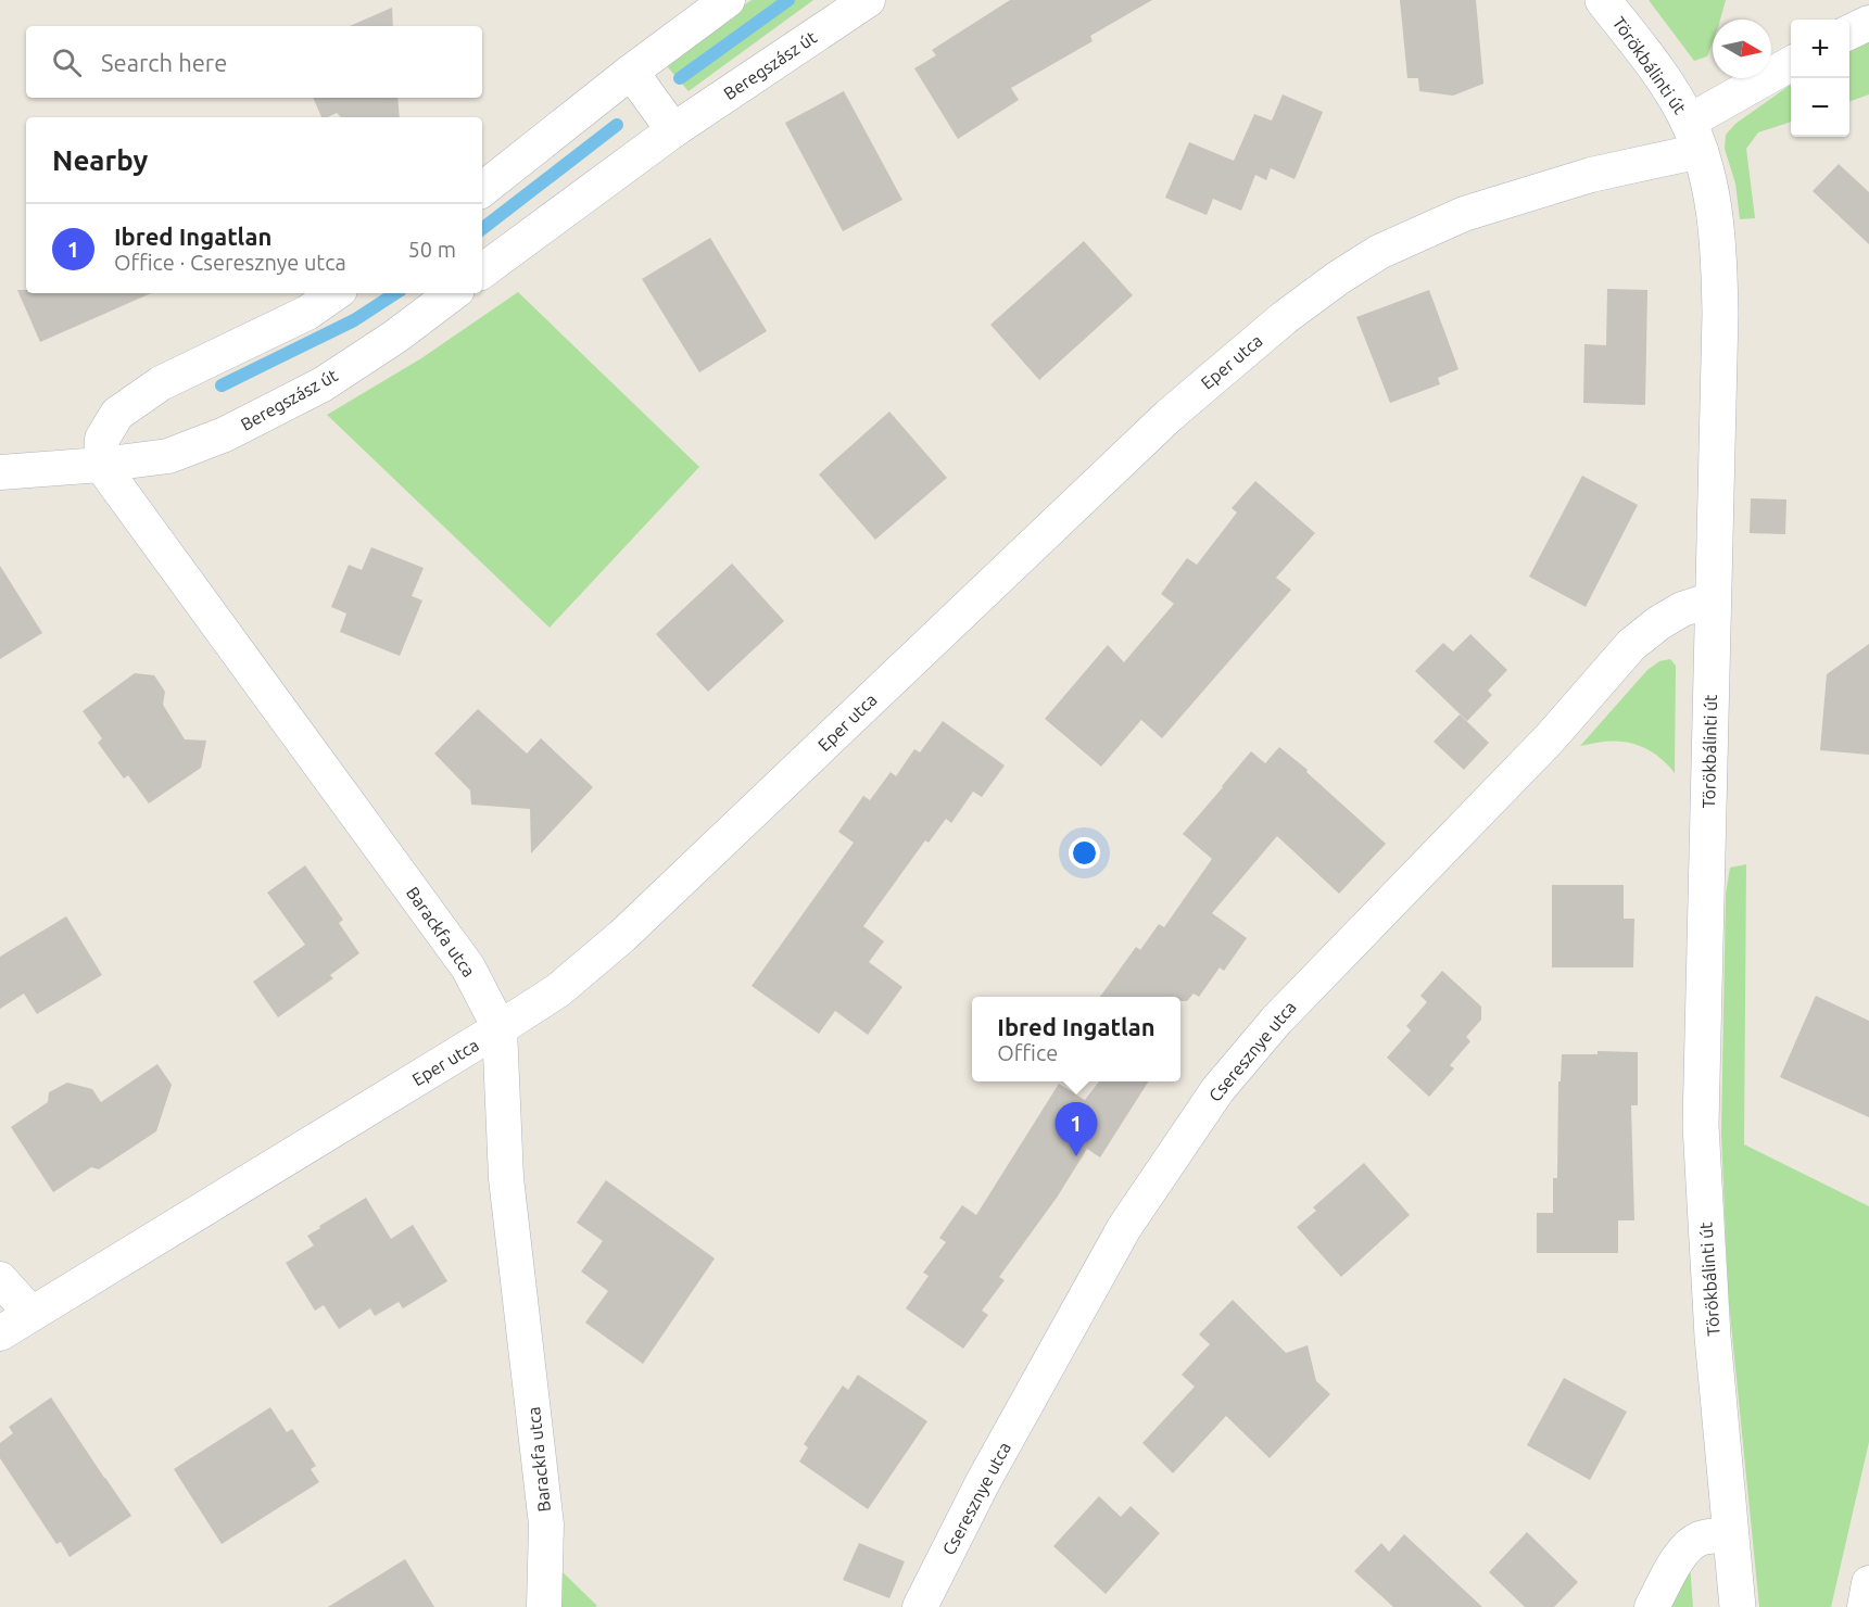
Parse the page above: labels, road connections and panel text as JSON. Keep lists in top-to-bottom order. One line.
{"streets":{"street":["Beregszász út","Törökbálinti út","Eper utca","Barackfa utca","Cseresznye utca"]},"crossings":[["Beregszász út","Barackfa utca"],["Törökbálinti út","Eper utca"],["Törökbálinti út","Cseresznye utca"],["Eper utca","Barackfa utca"]],"north":"right","page":{"map_buttons":["+","−"],"search":"Search here","heading":"Nearby","list":[{"mark":"1","name":"Ibred Ingatlan","note":"Office · Cseresznye utca","value":"50 m"}],"popup":["Ibred Ingatlan","Office"],"pins":"1"}}
